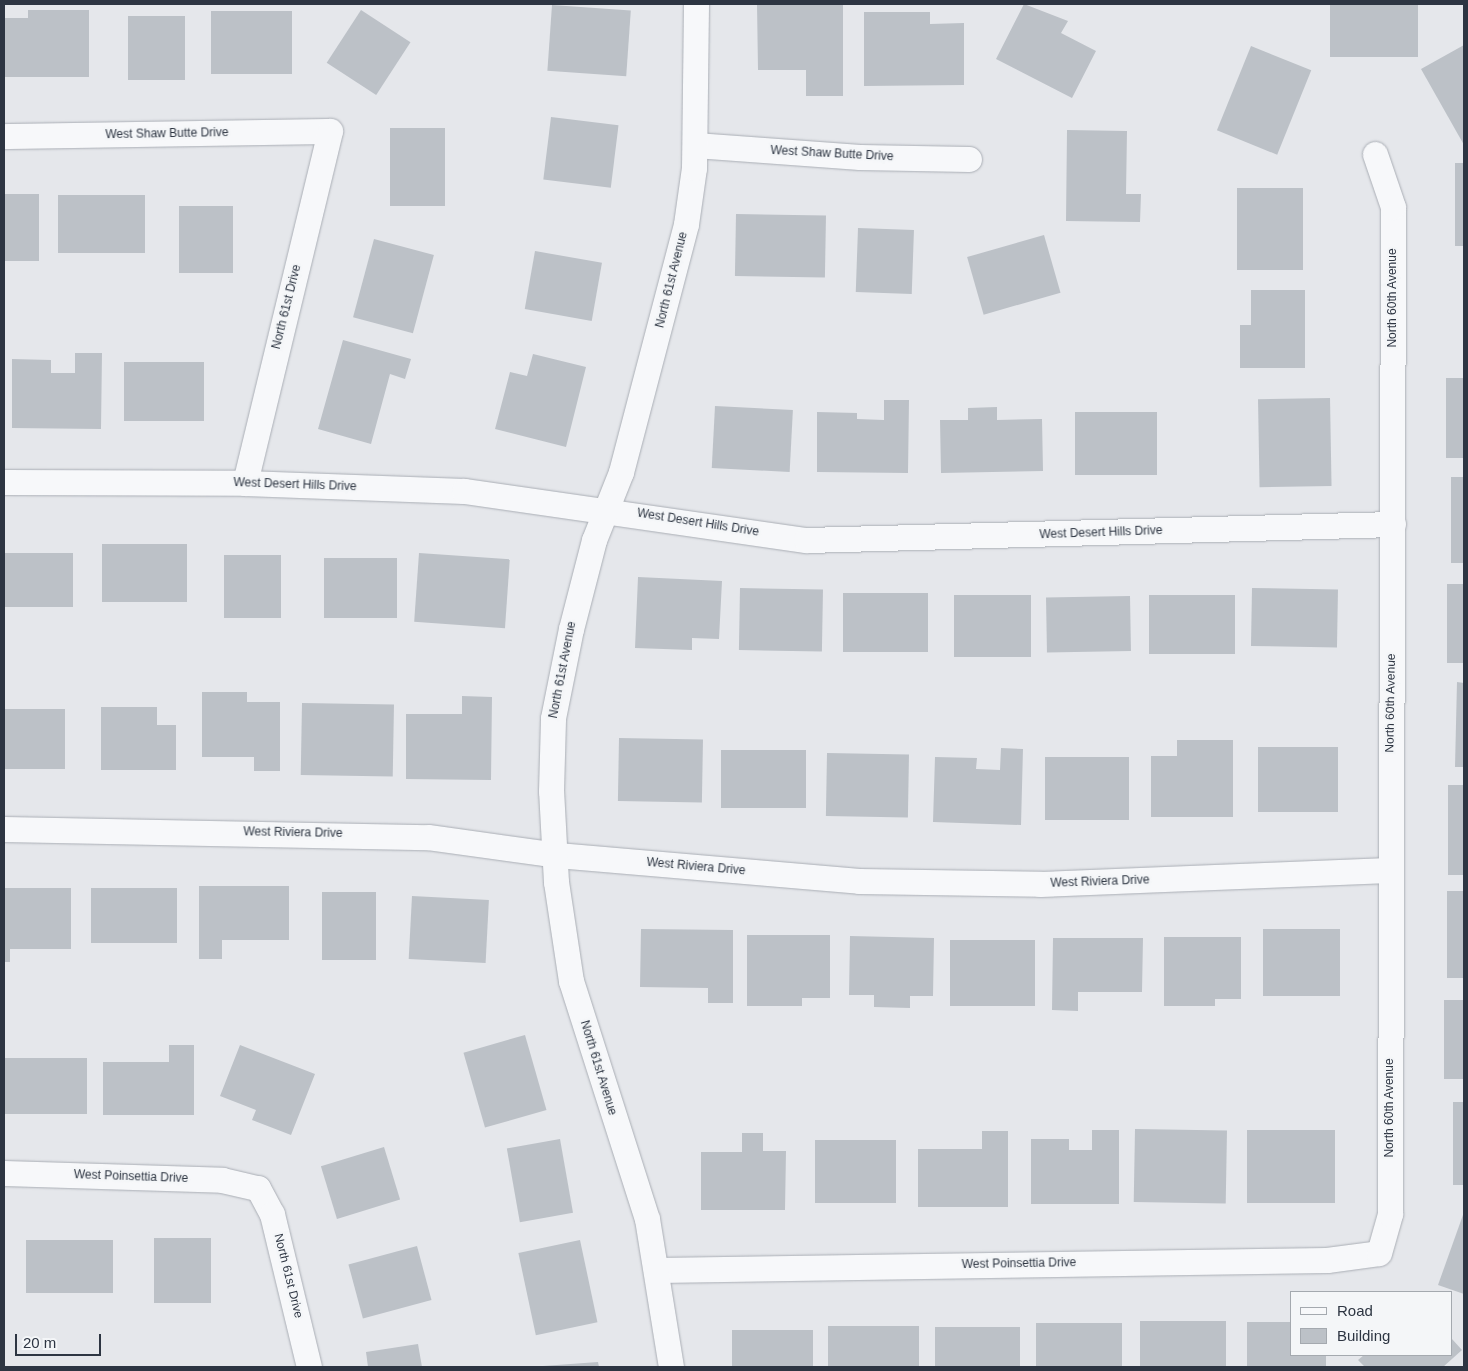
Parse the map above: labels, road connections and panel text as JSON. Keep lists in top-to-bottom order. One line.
{"streets":{"street":["West Shaw Butte Drive","North 61st Avenue","North 60th Avenue","North 61st Drive","West Desert Hills Drive","West Riviera Drive","West Poinsettia Drive"]},"crossings":[["West Shaw Butte Drive","North 61st Avenue"],["West Shaw Butte Drive","North 61st Drive"],["North 61st Avenue","West Desert Hills Drive"],["North 61st Avenue","West Riviera Drive"],["North 61st Avenue","West Poinsettia Drive"],["North 60th Avenue","West Desert Hills Drive"],["North 60th Avenue","West Riviera Drive"],["North 60th Avenue","West Poinsettia Drive"],["North 61st Drive","West Desert Hills Drive"],["North 61st Drive","West Poinsettia Drive"]],"legend":["Road","Building"],"scale_bar":"20 m"}
